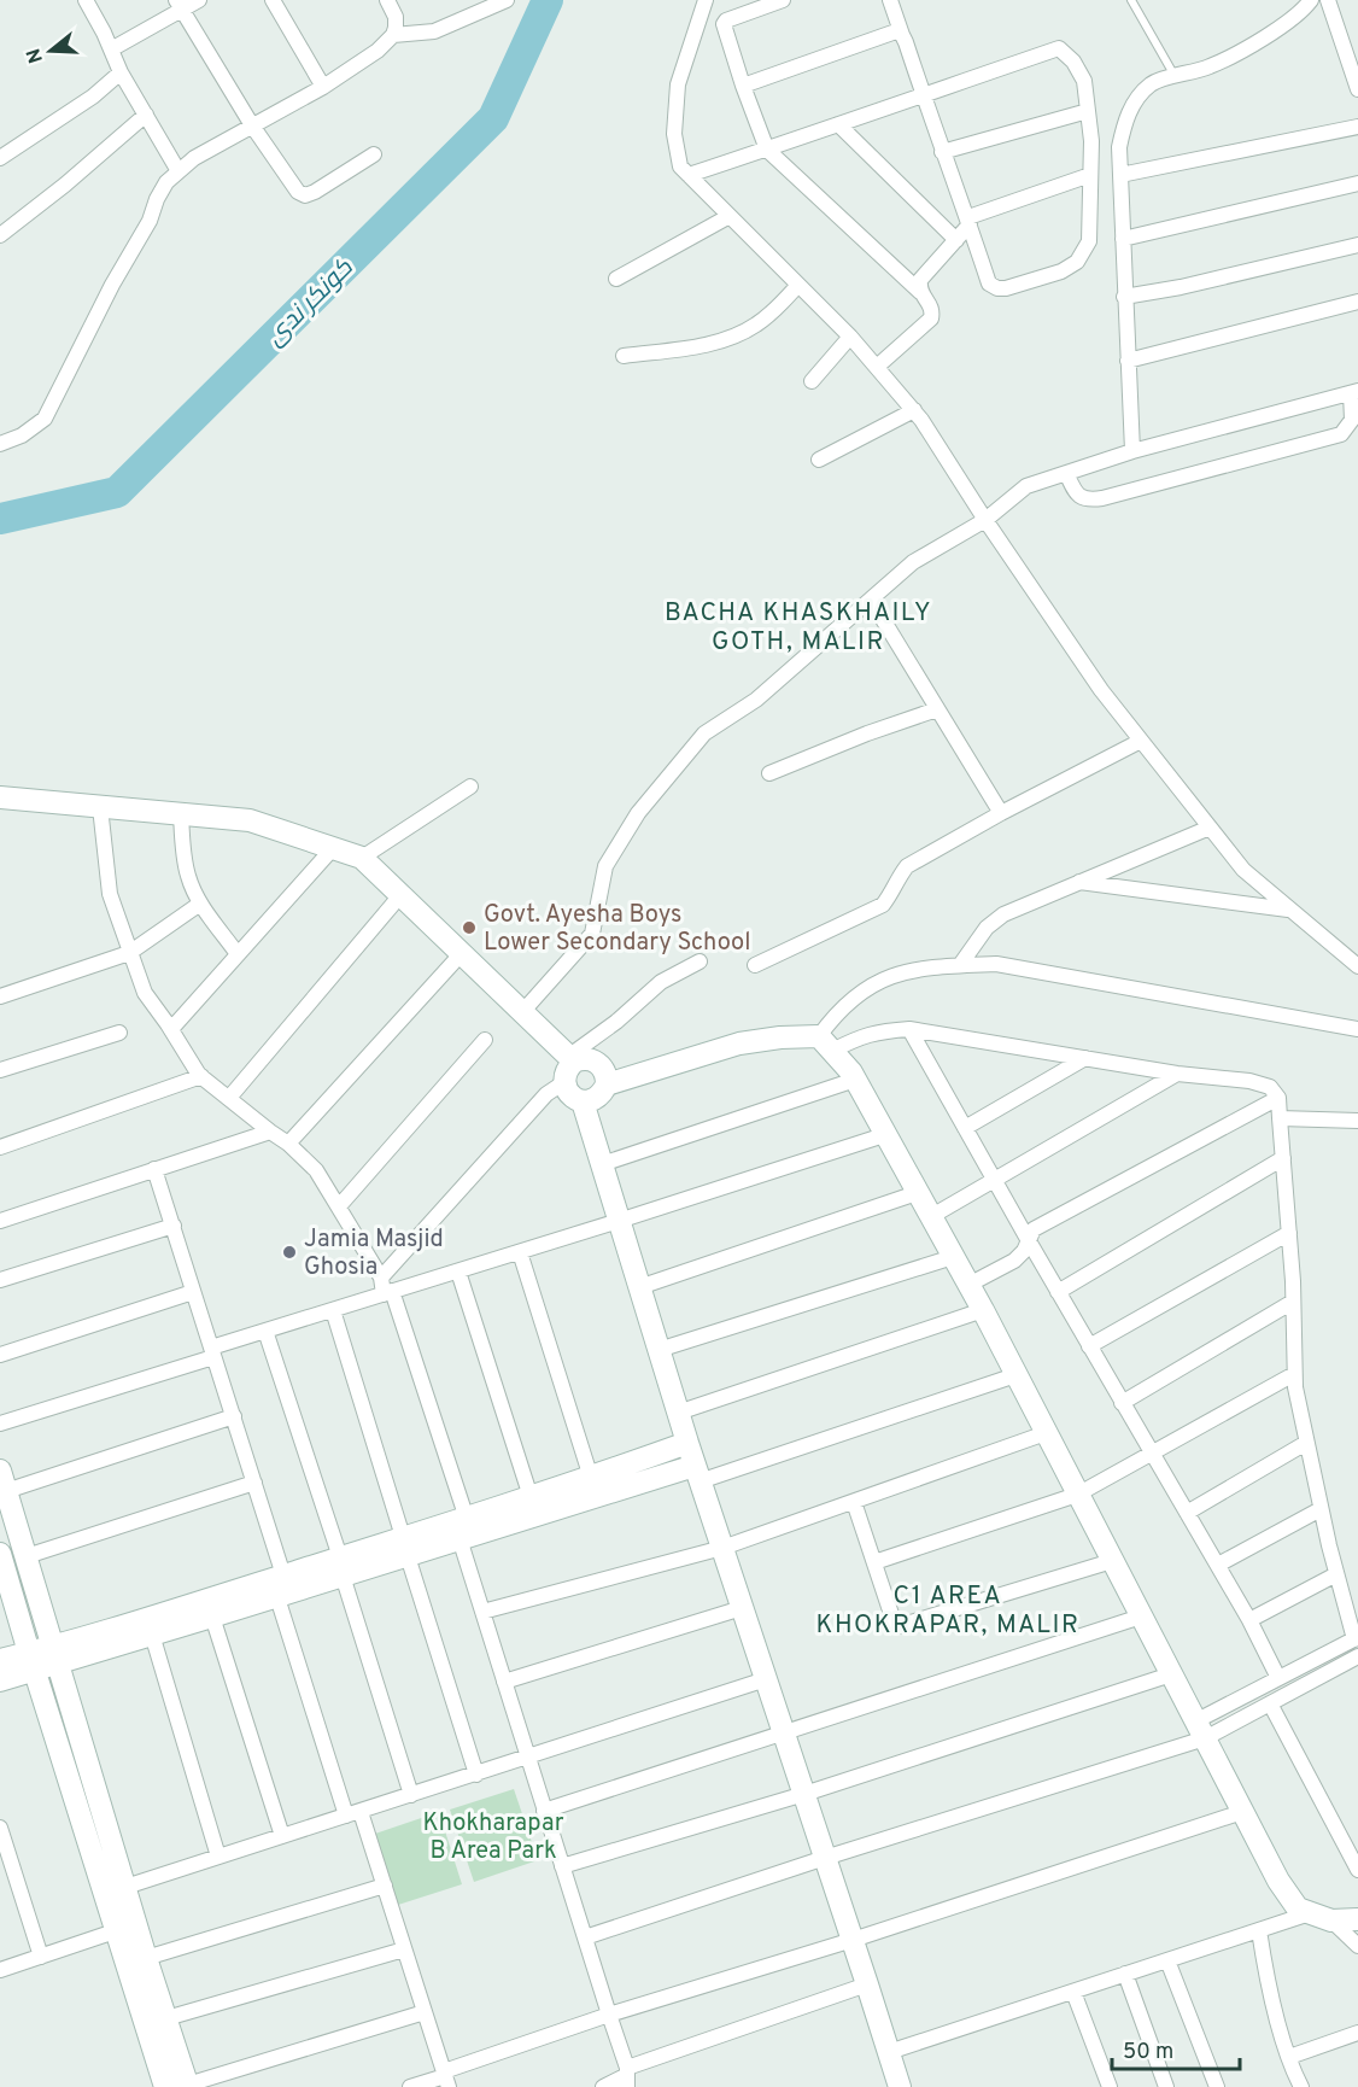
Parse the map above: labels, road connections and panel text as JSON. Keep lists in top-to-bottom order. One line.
{"districts":["BACHA KHASKHAILY GOTH, MALIR","C1 AREA KHOKRAPAR, MALIR"],"water":["کونکر ندی"],"parks":["Khokharapar B Area Park"],"places":["Govt. Ayesha Boys Lower Secondary School","Jamia Masjid Ghosia"],"scale_bar":"50 m","north":"left"}
